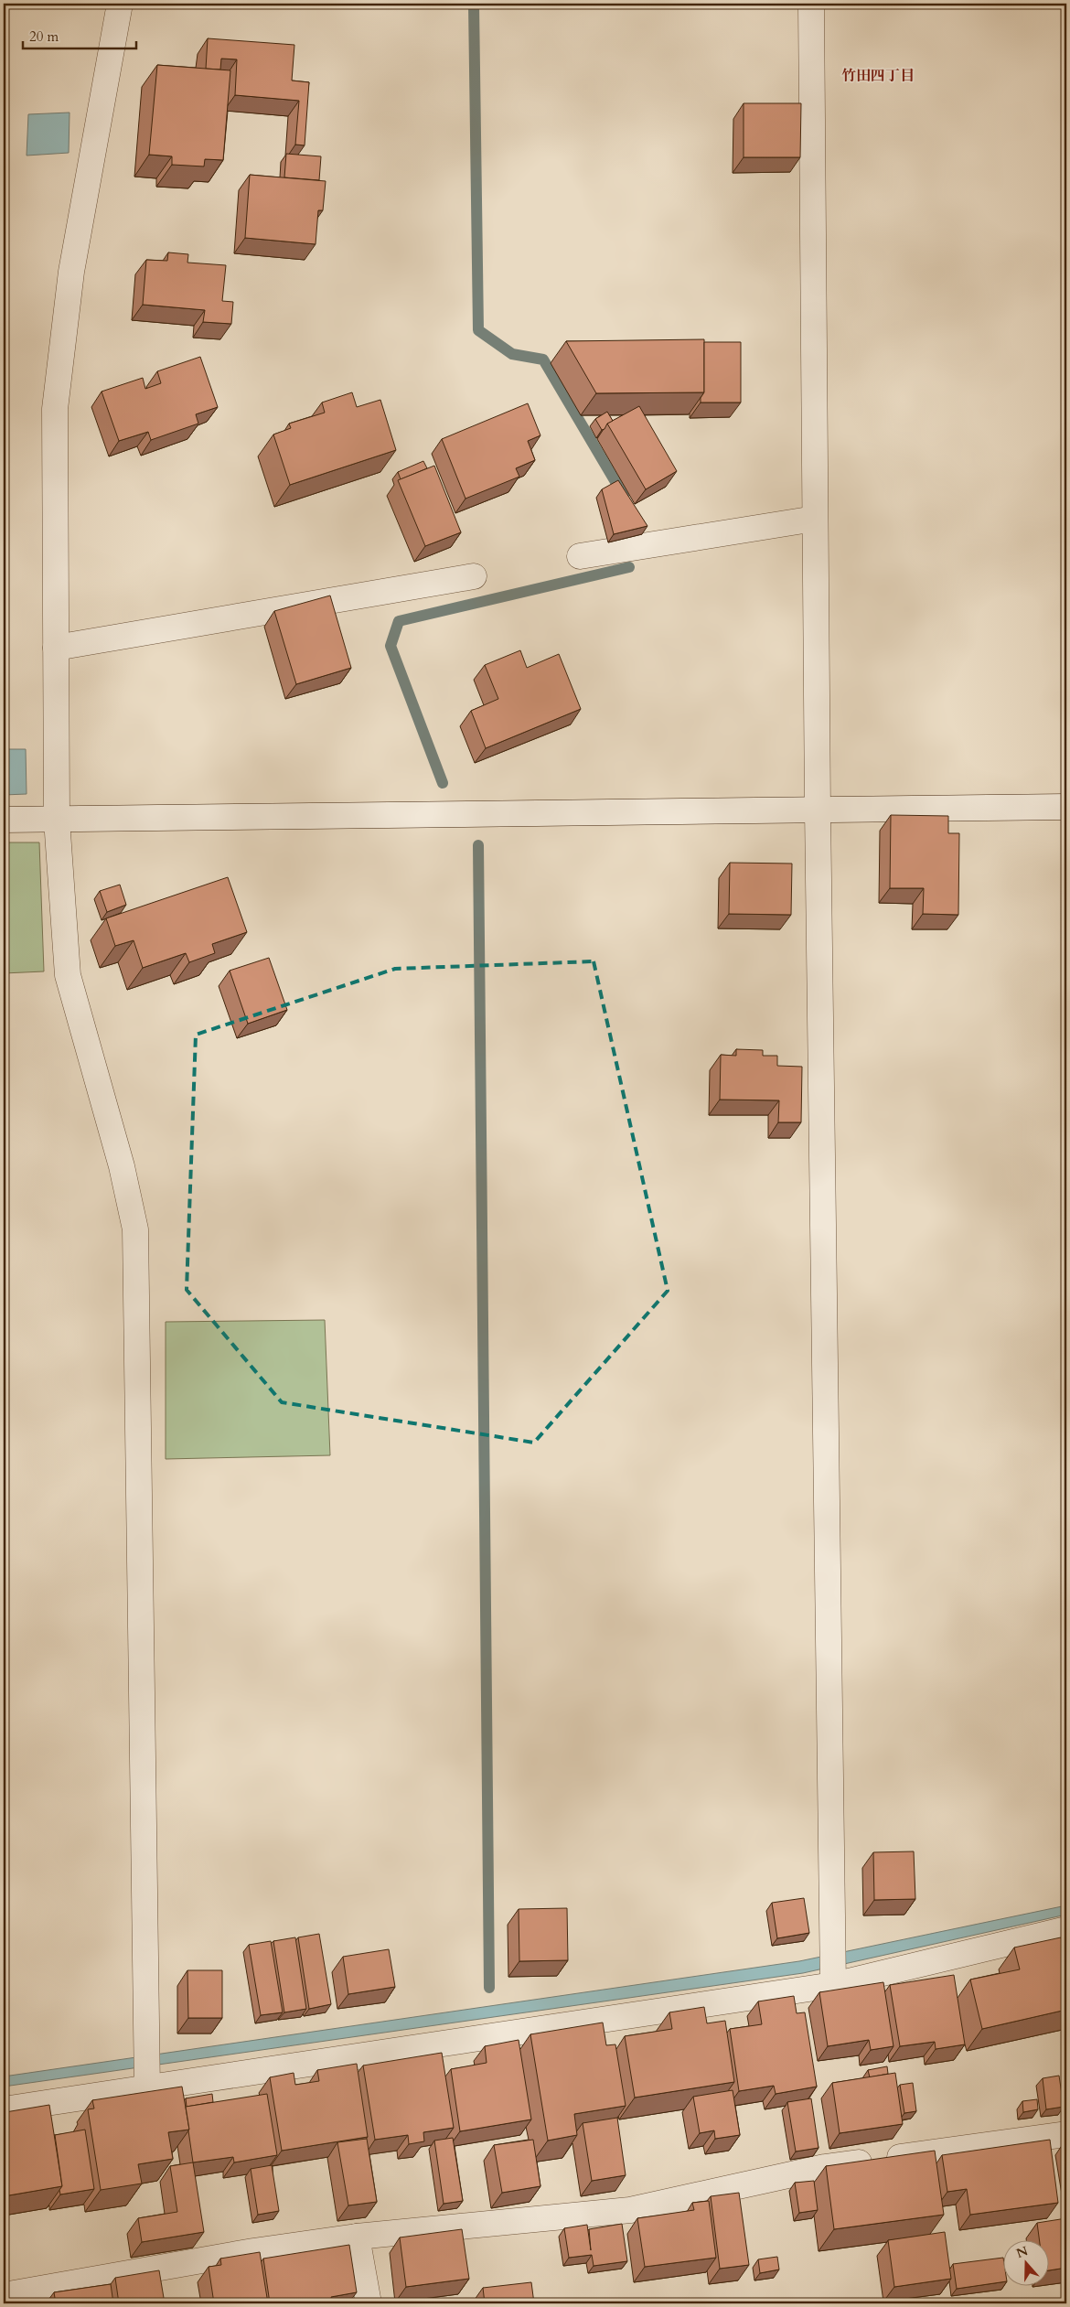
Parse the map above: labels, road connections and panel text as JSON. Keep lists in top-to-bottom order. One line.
{"districts":["竹田四丁目"],"scale_bar":"20 m","north":"top"}
